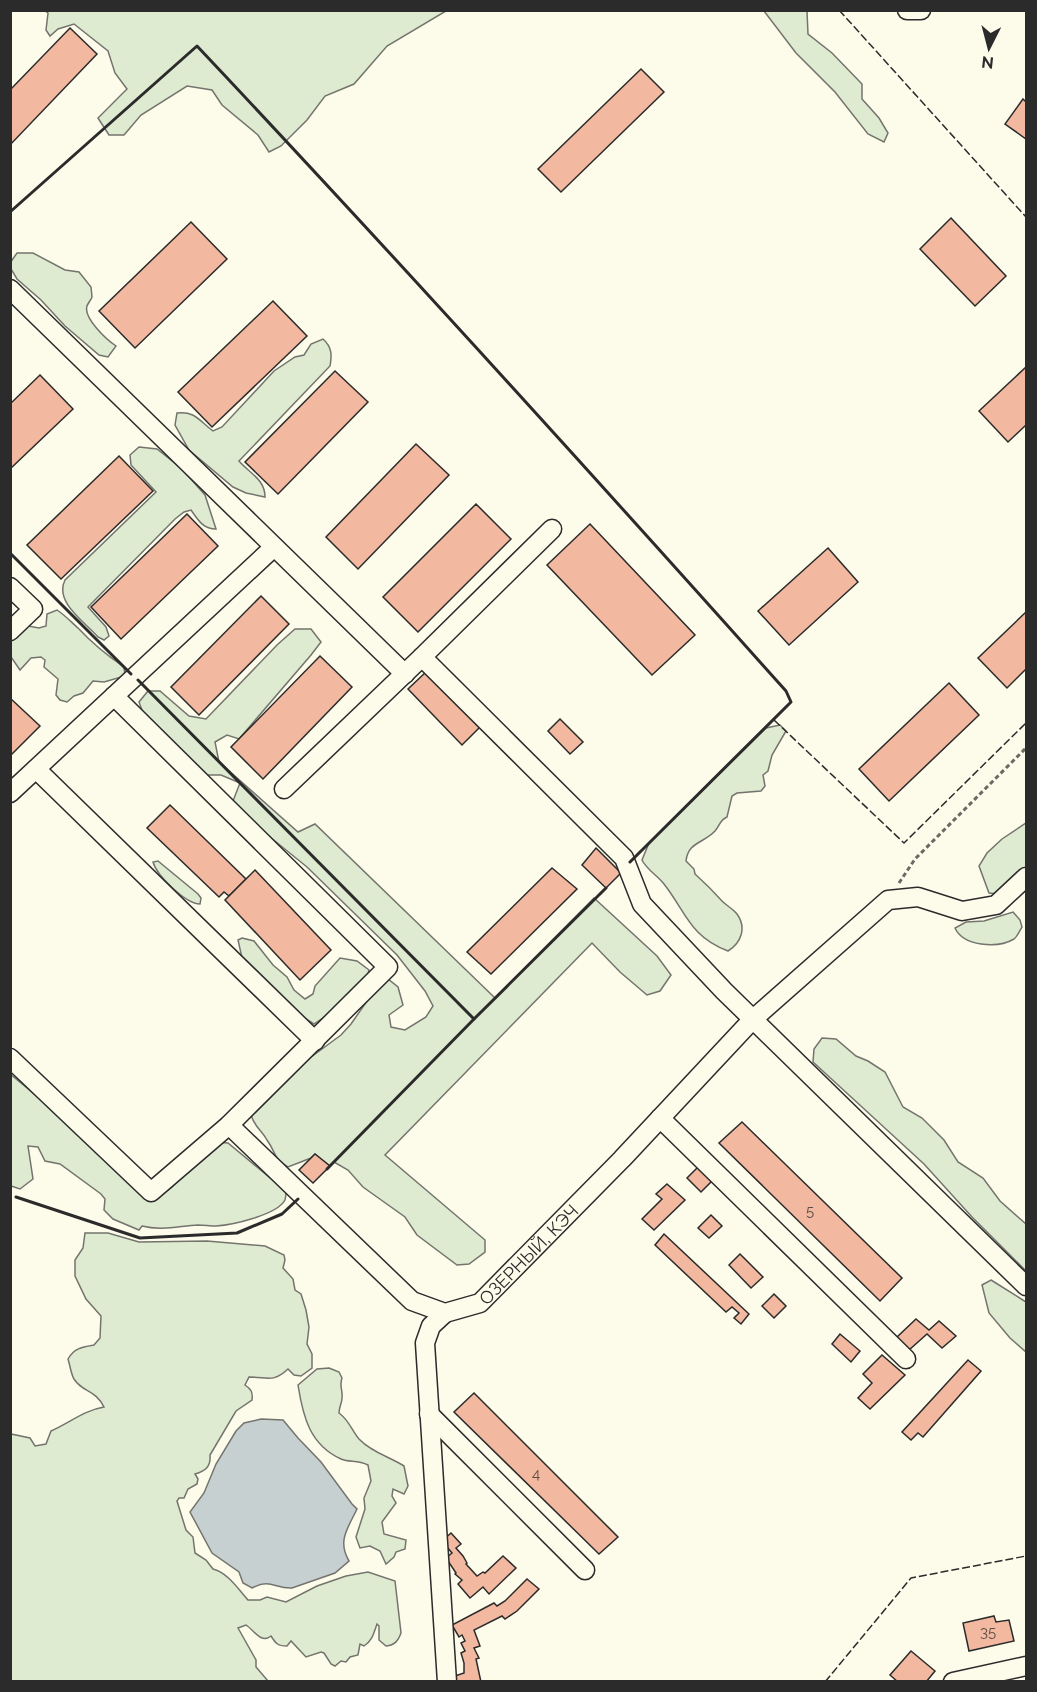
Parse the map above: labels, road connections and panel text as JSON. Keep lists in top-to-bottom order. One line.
{"streets":{"street":["ОЗЕРНЫЙ, КЭЧ"]},"house_numbers":["5","4","35"],"north":"bottom"}
